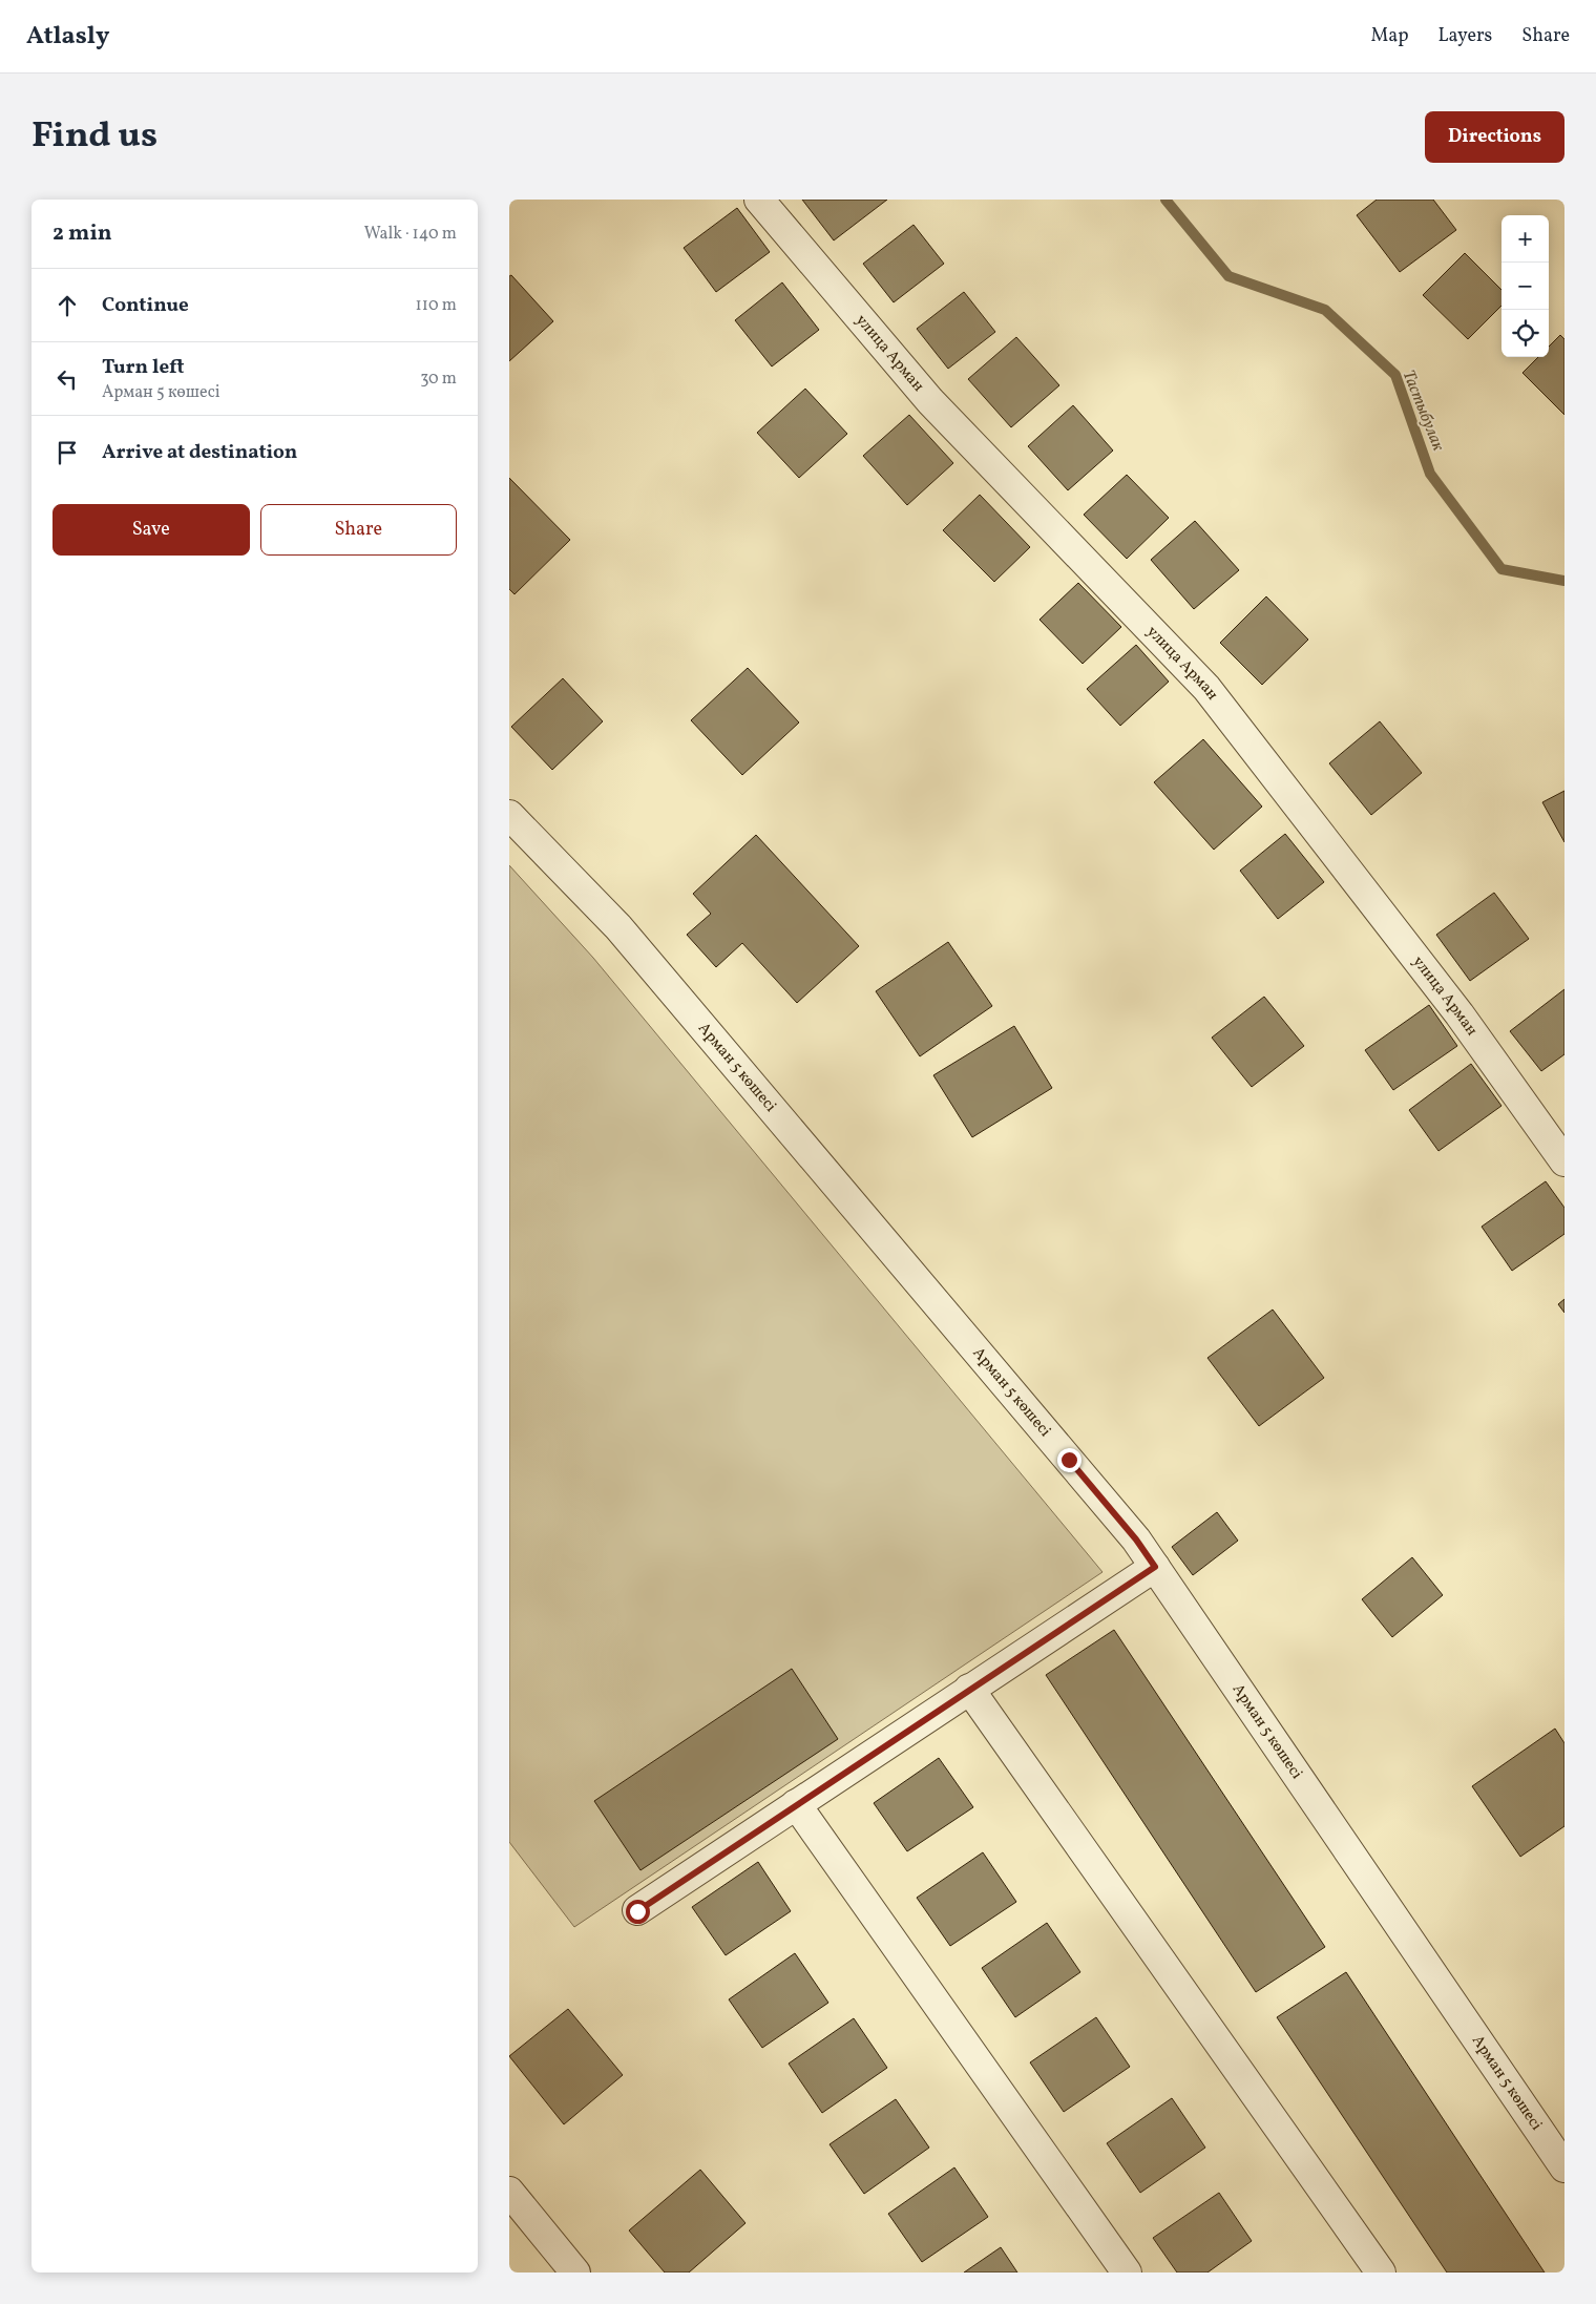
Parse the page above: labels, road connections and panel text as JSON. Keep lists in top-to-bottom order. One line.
{"streets":{"street":["улица Арман","Арман 5 көшесі"]},"water":["Тастыбулак"],"page":{"header":"Atlasly","nav":["Map","Layers","Share"],"title":"Find us","buttons":["Directions",["Save","Share"]],"heading":["2 min","Walk · 140 m"],"map_buttons":["+","−"],"list":[["Continue","110 m"],["Turn left","Арман 5 көшесі","30 m"],"Arrive at destination"]}}
